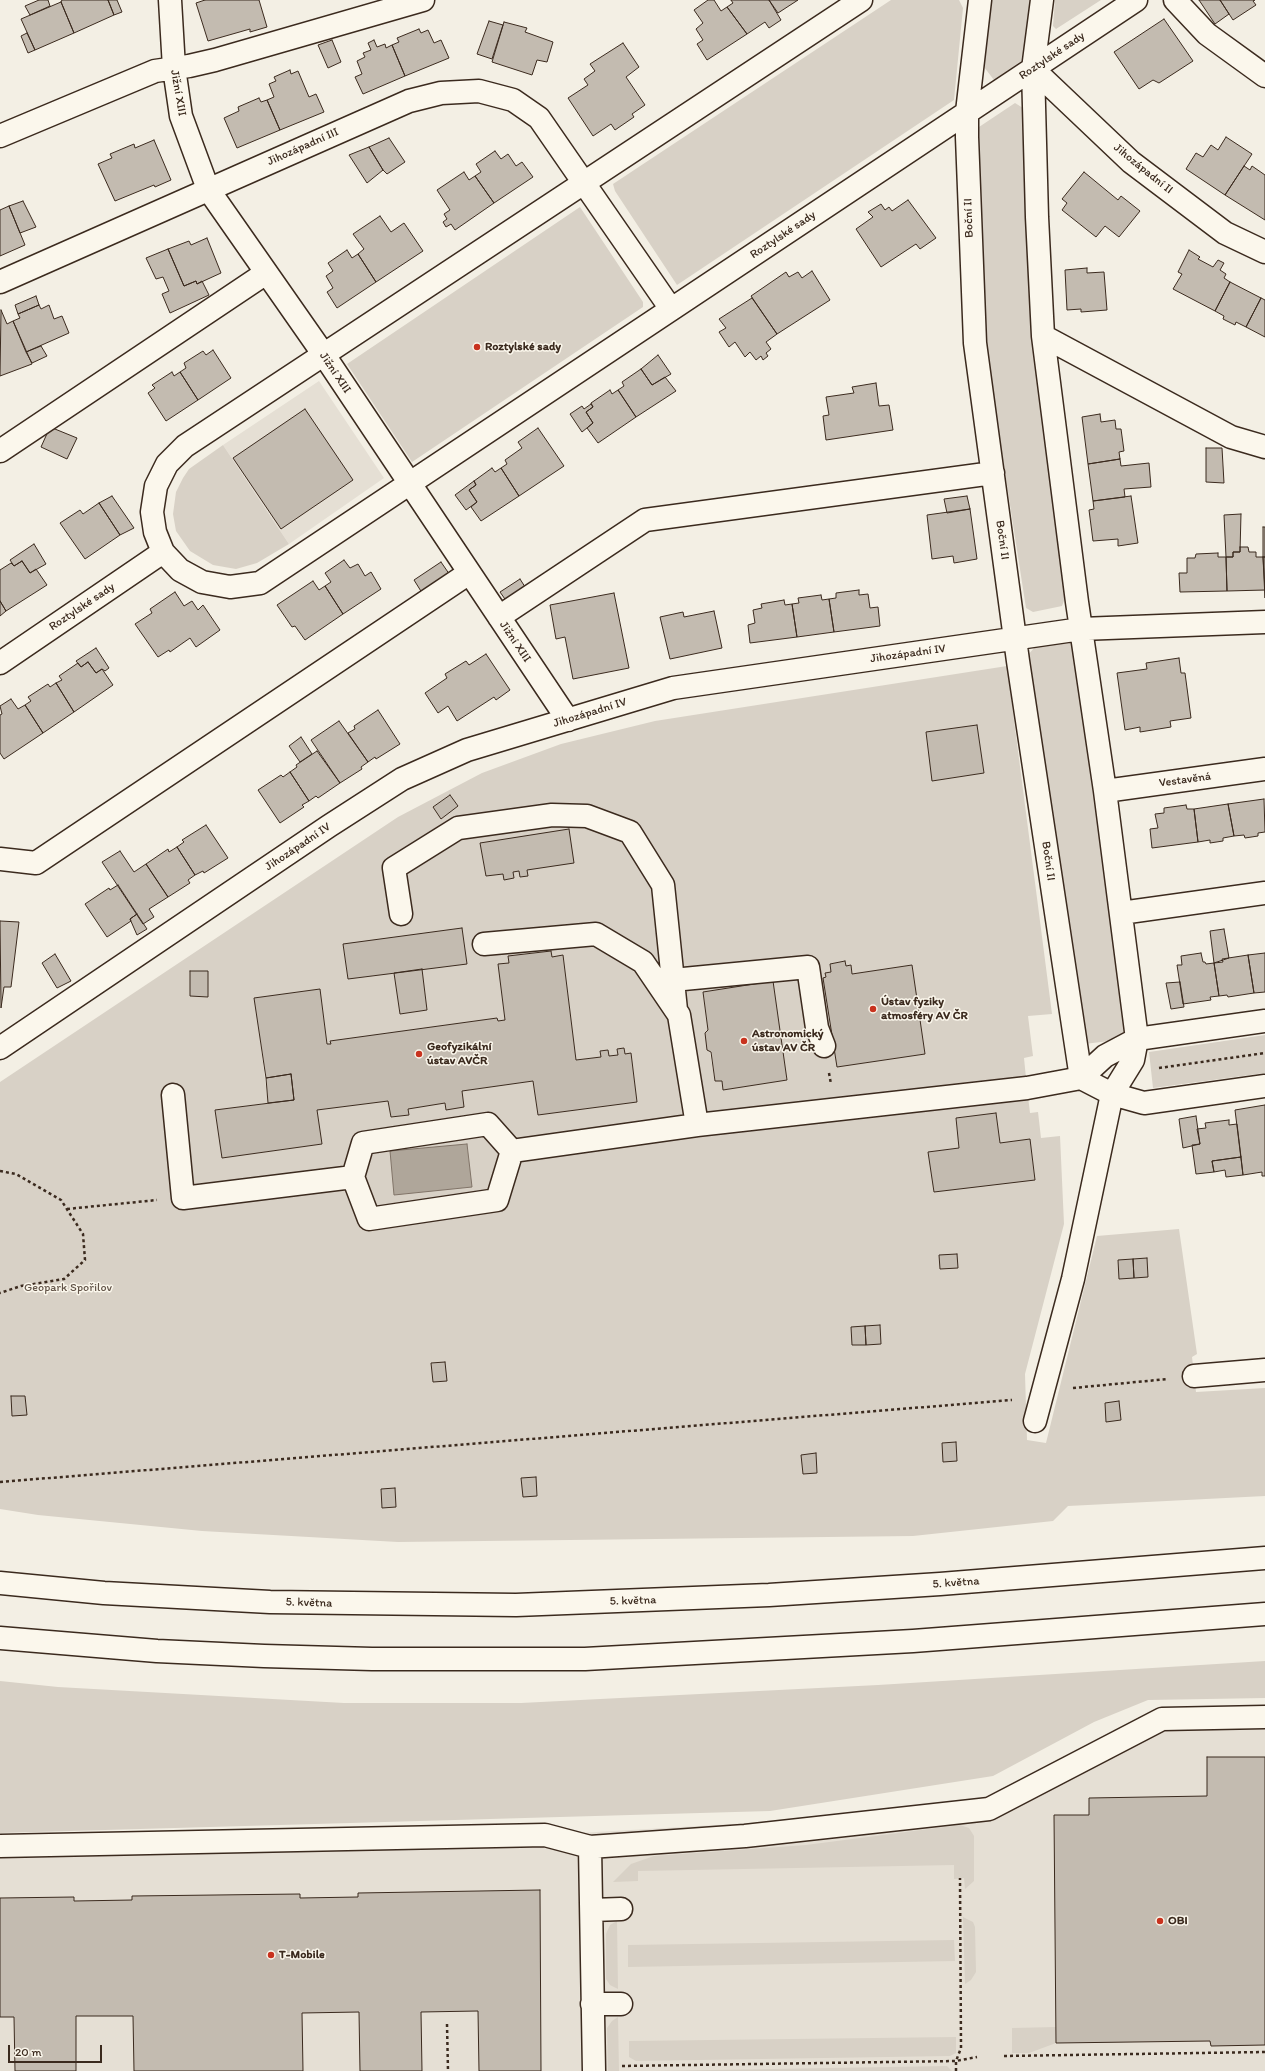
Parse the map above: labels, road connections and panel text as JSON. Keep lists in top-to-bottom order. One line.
{"streets":{"main road":["Roztylské sady","Jižní XIII","Jihozápadní III","Jihozápadní II","Boční II","Jihozápadní IV","Vestavěná","5. května"]},"crossings":[["Roztylské sady","Jižní XIII"],["Roztylské sady","Jihozápadní III"],["Roztylské sady","Jihozápadní II"],["Roztylské sady","Boční II"],["Jižní XIII","Jihozápadní III"],["Jižní XIII","Jihozápadní IV"],["Boční II","Jihozápadní IV"]],"parks":["Geopark Spořilov"],"places":["Roztylské sady","Ústav fyziky atmosféry AV ČR","Astronomický ústav AV ČR","Geofyzikální ústav AVČR","OBI","T-Mobile"],"scale_bar":"20 m"}
